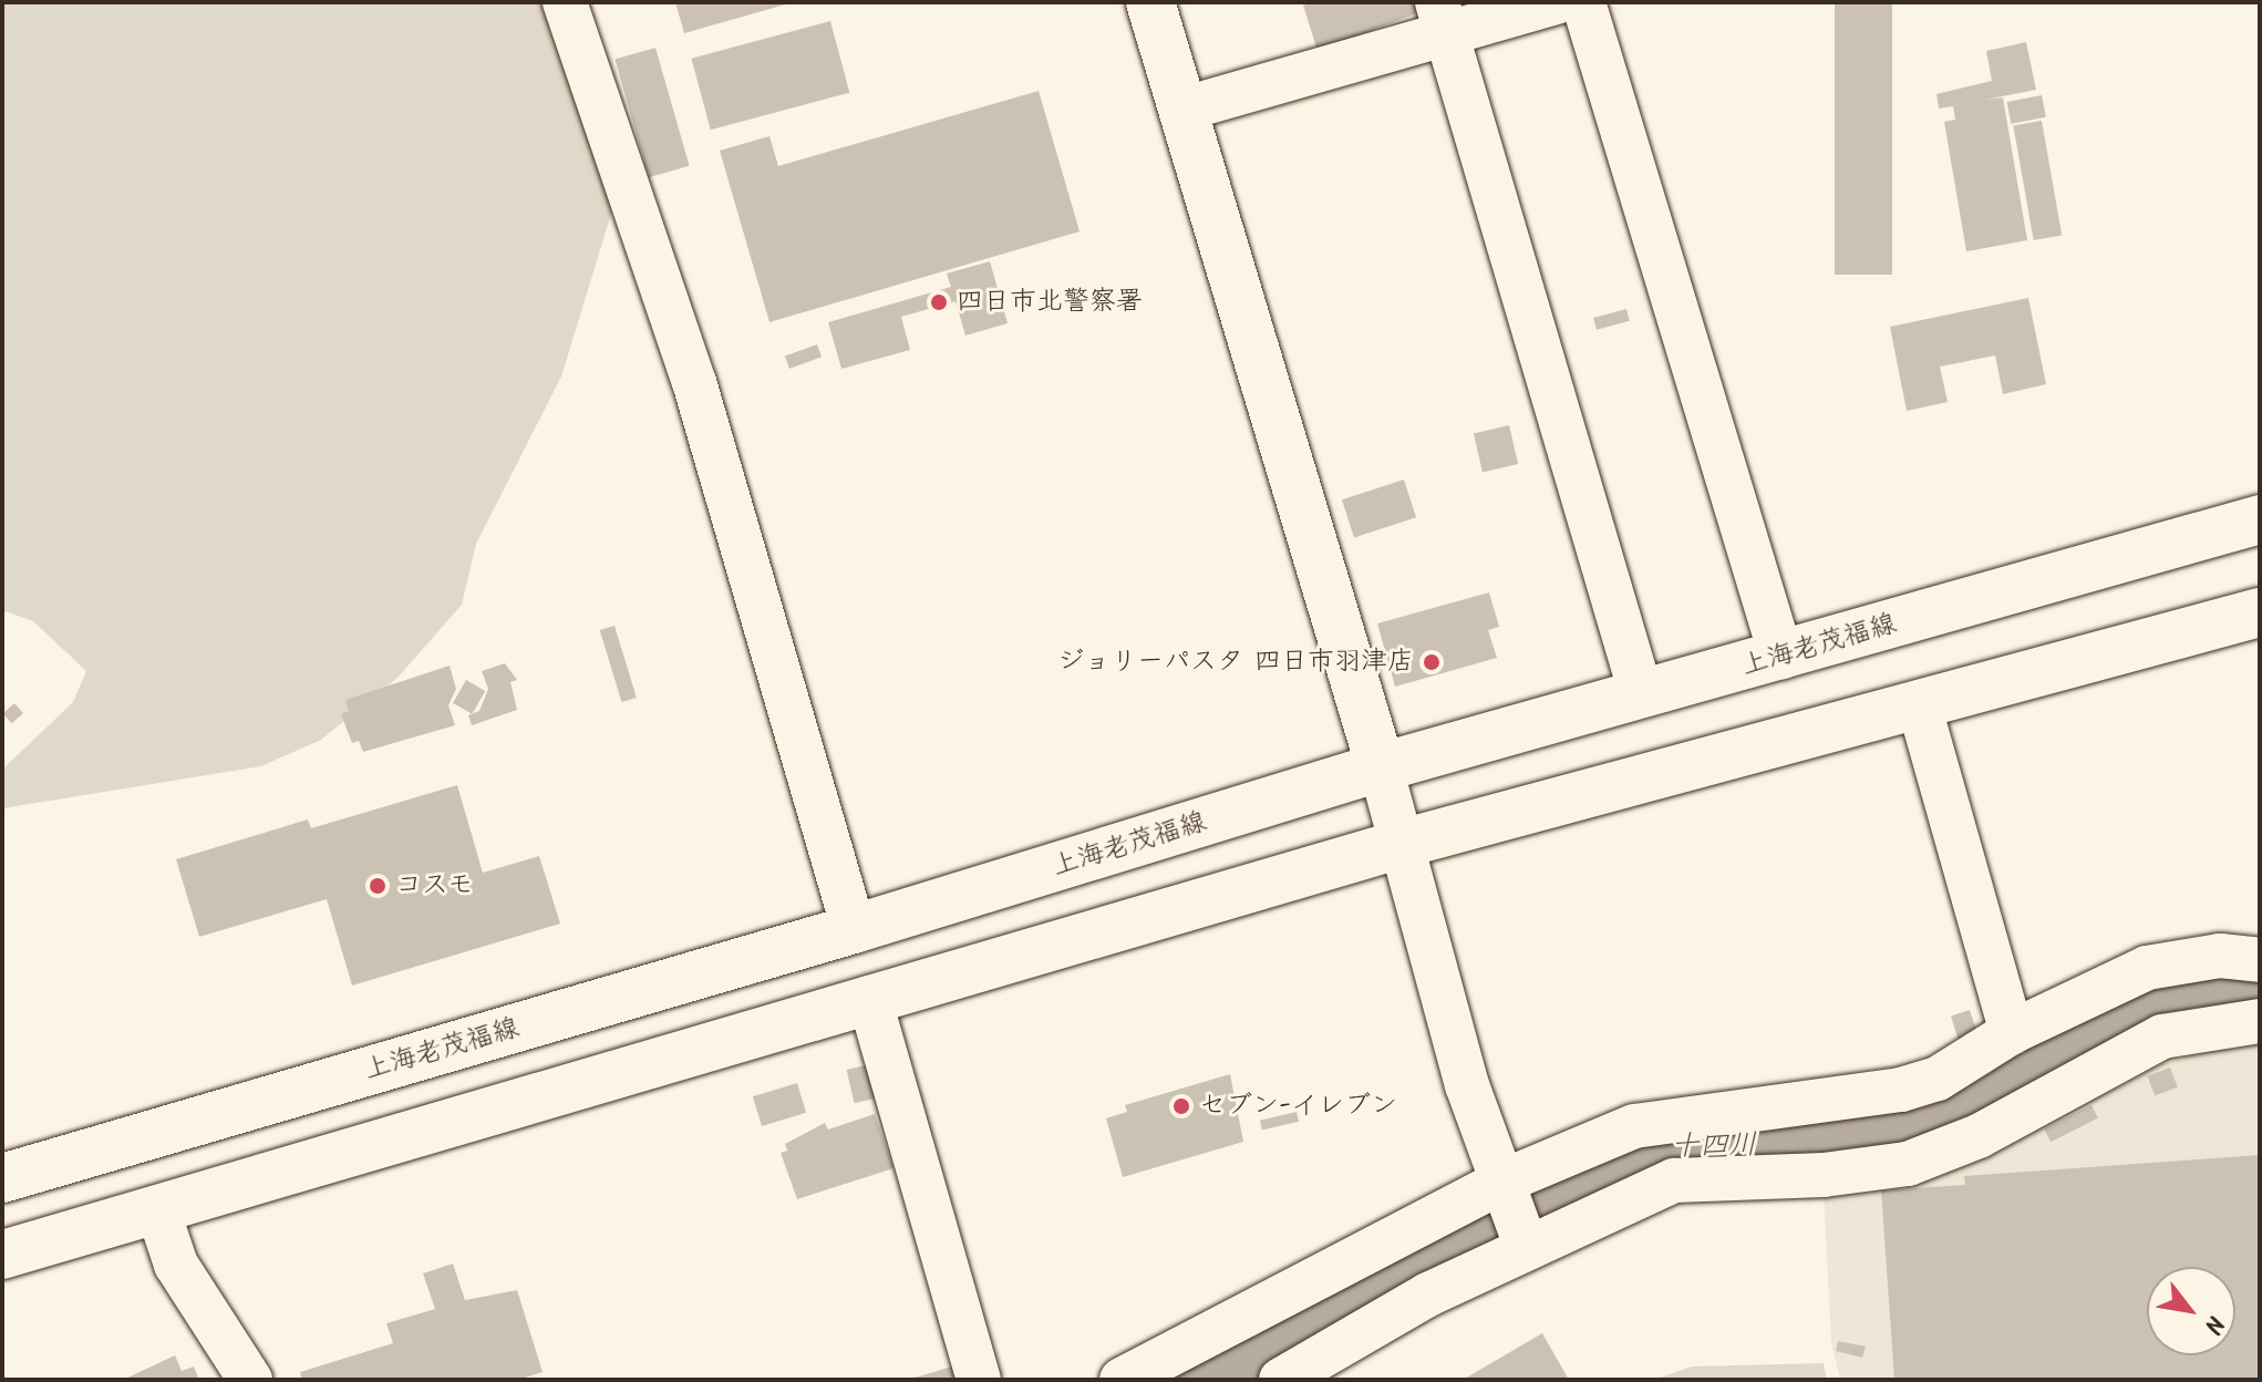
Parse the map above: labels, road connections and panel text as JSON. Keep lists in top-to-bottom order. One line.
{"streets":{"main road":["上海老茂福線"]},"water":["十四川"],"places":["四日市北警察署","ジョリーパスタ 四日市羽津店","コスモ","セブン-イレブン"],"north":"bottom right"}
